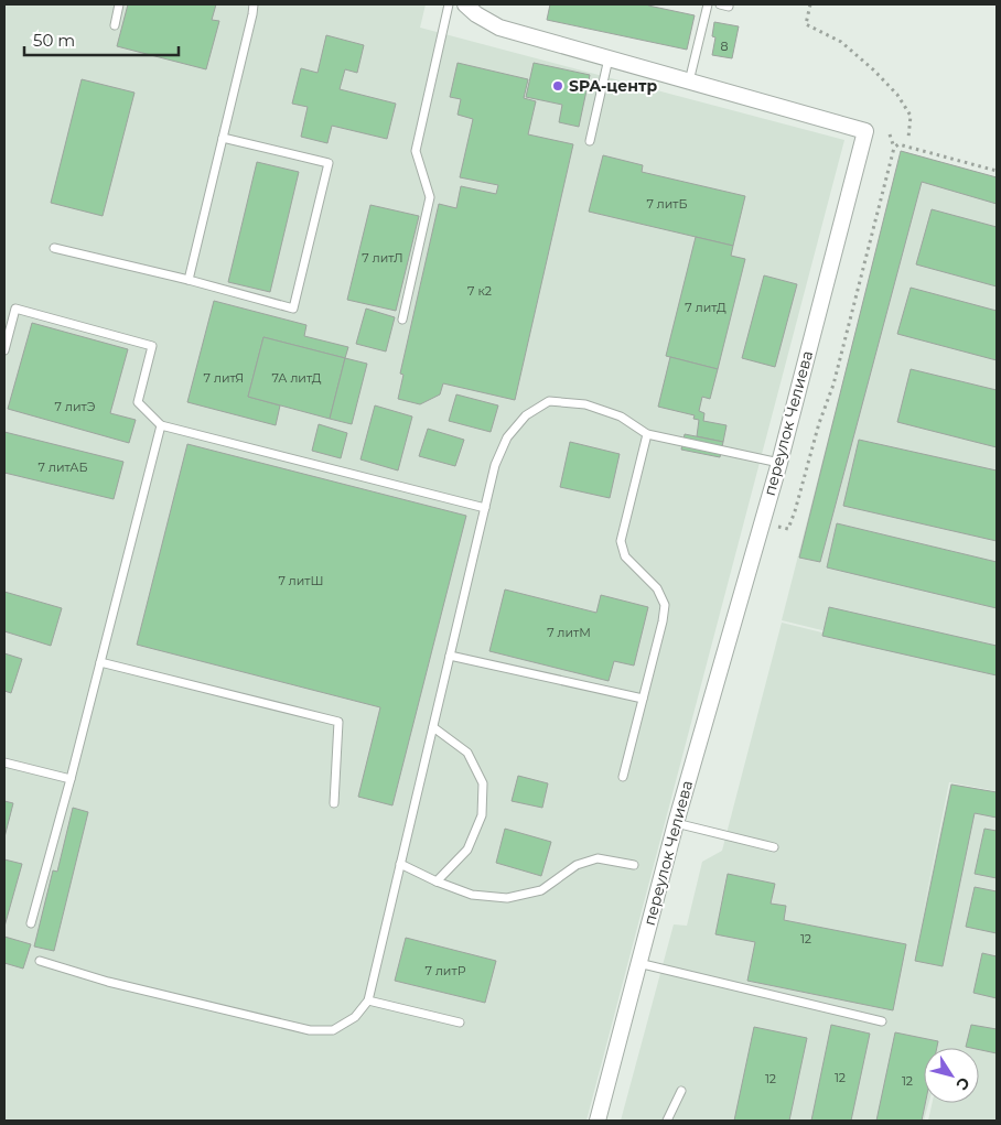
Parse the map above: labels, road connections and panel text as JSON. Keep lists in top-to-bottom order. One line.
{"streets":{"street":["переулок Челиева"]},"places":["SPA-центр"],"house_numbers":["8","7 литБ","7 литЛ","7 к2","7 литД","7 литЯ","7А литД","7 литЭ","7 литАБ","7 литШ","7 литМ","12","7 литР","12","12","12"],"scale_bar":"50 m","north":"bottom right"}
